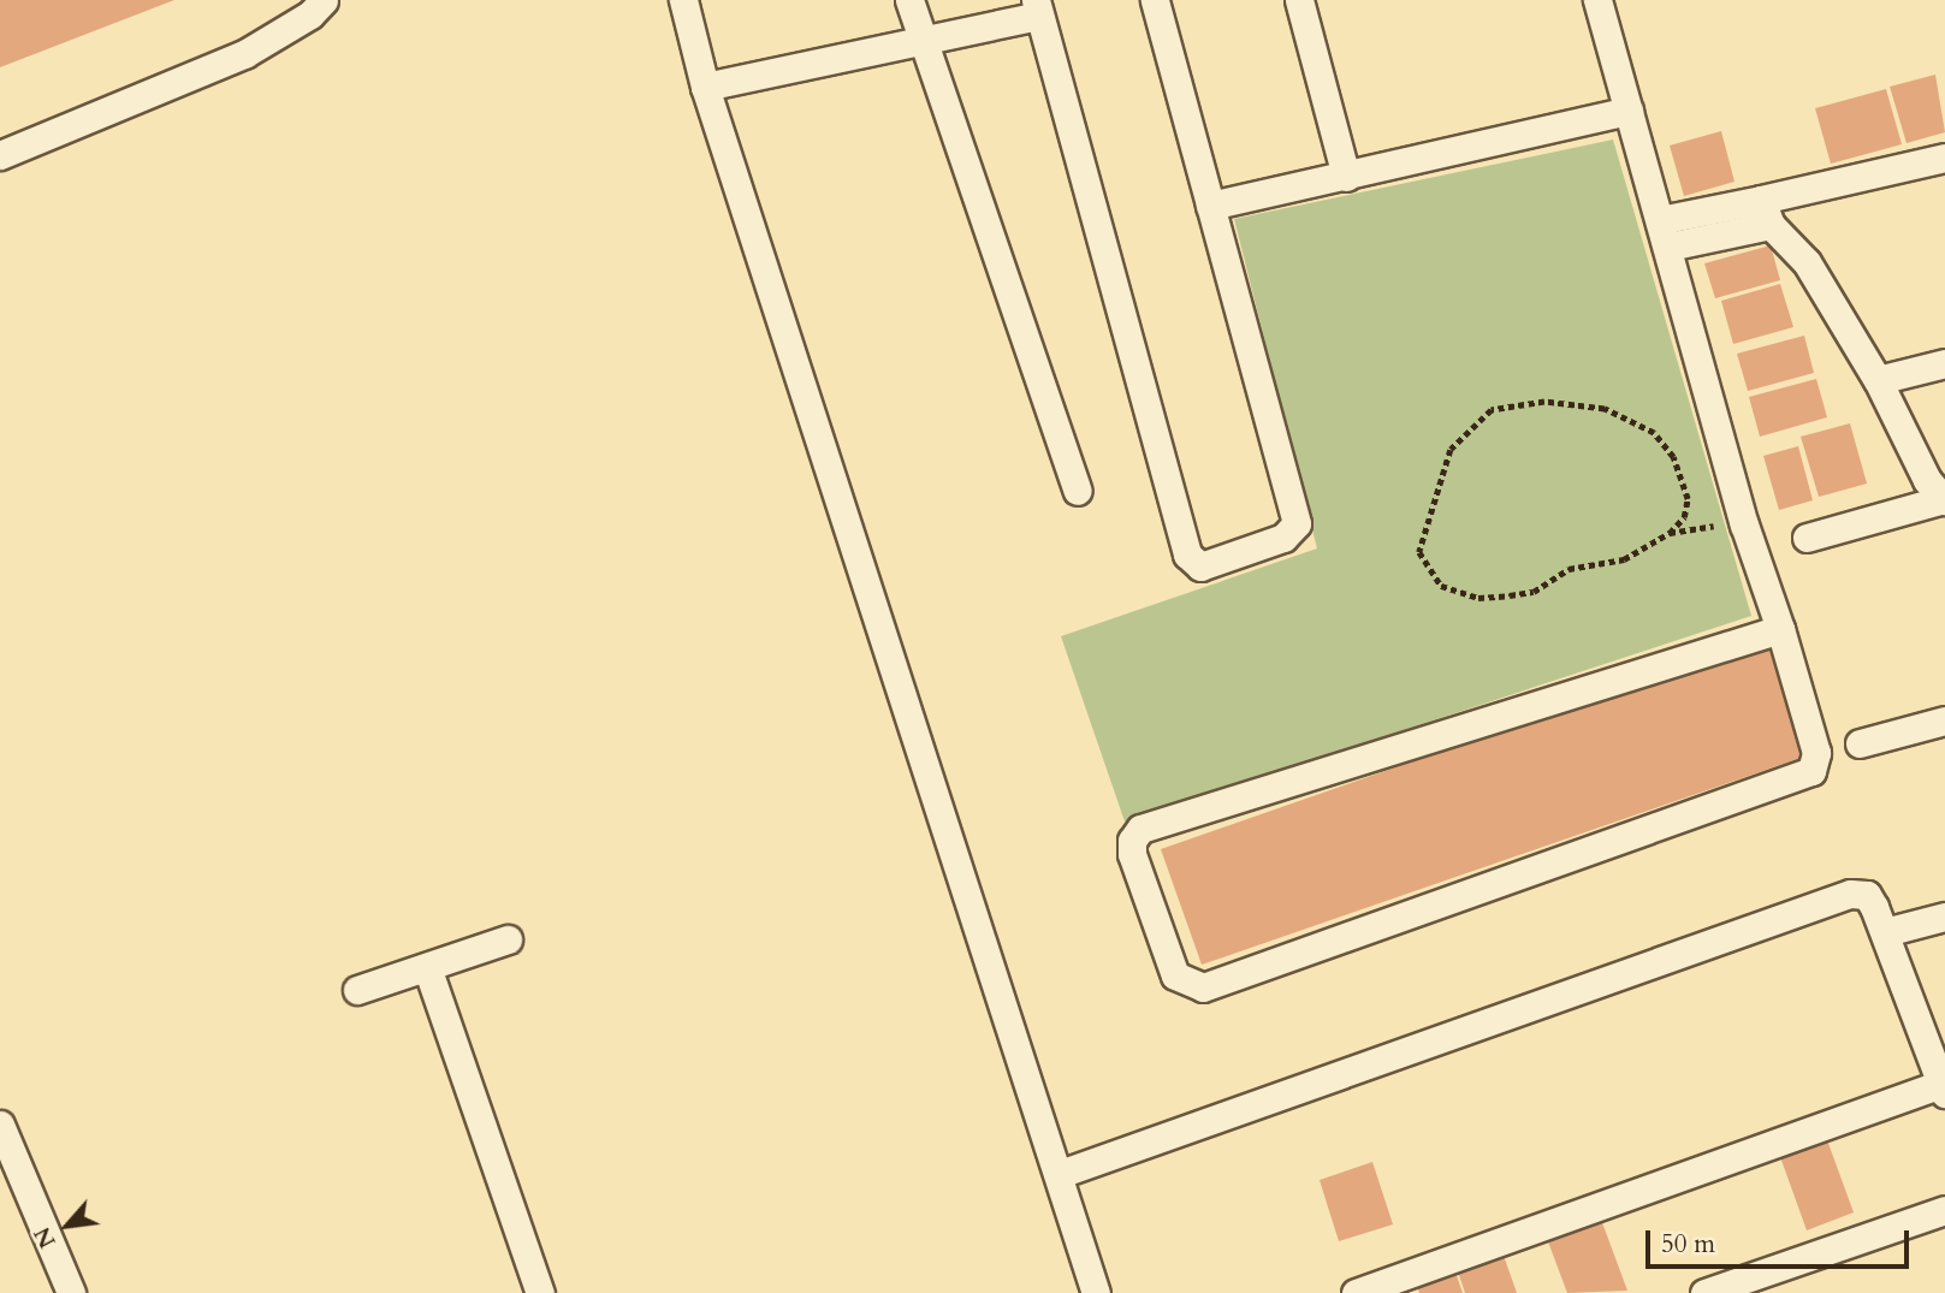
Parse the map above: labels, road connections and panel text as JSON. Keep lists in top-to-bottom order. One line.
{"scale_bar":"50 m","north":"bottom left"}
